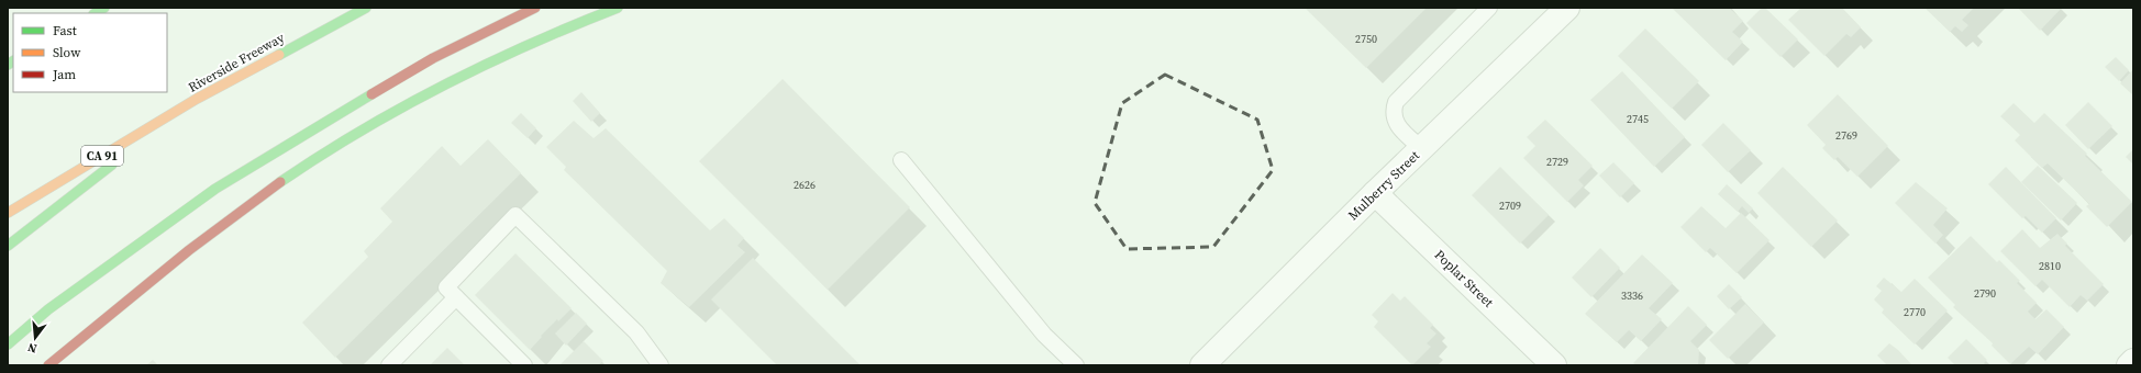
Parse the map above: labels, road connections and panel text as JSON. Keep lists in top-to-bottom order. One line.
{"streets":{"highway":["Riverside Freeway","CA 91"],"street":["Mulberry Street","Poplar Street"]},"crossings":[["Mulberry Street","Poplar Street"]],"house_numbers":["2750","2745","2769","2729","2626","2709","2810","2790","3336","2770"],"legend":["Fast","Slow","Jam"],"north":"bottom"}
